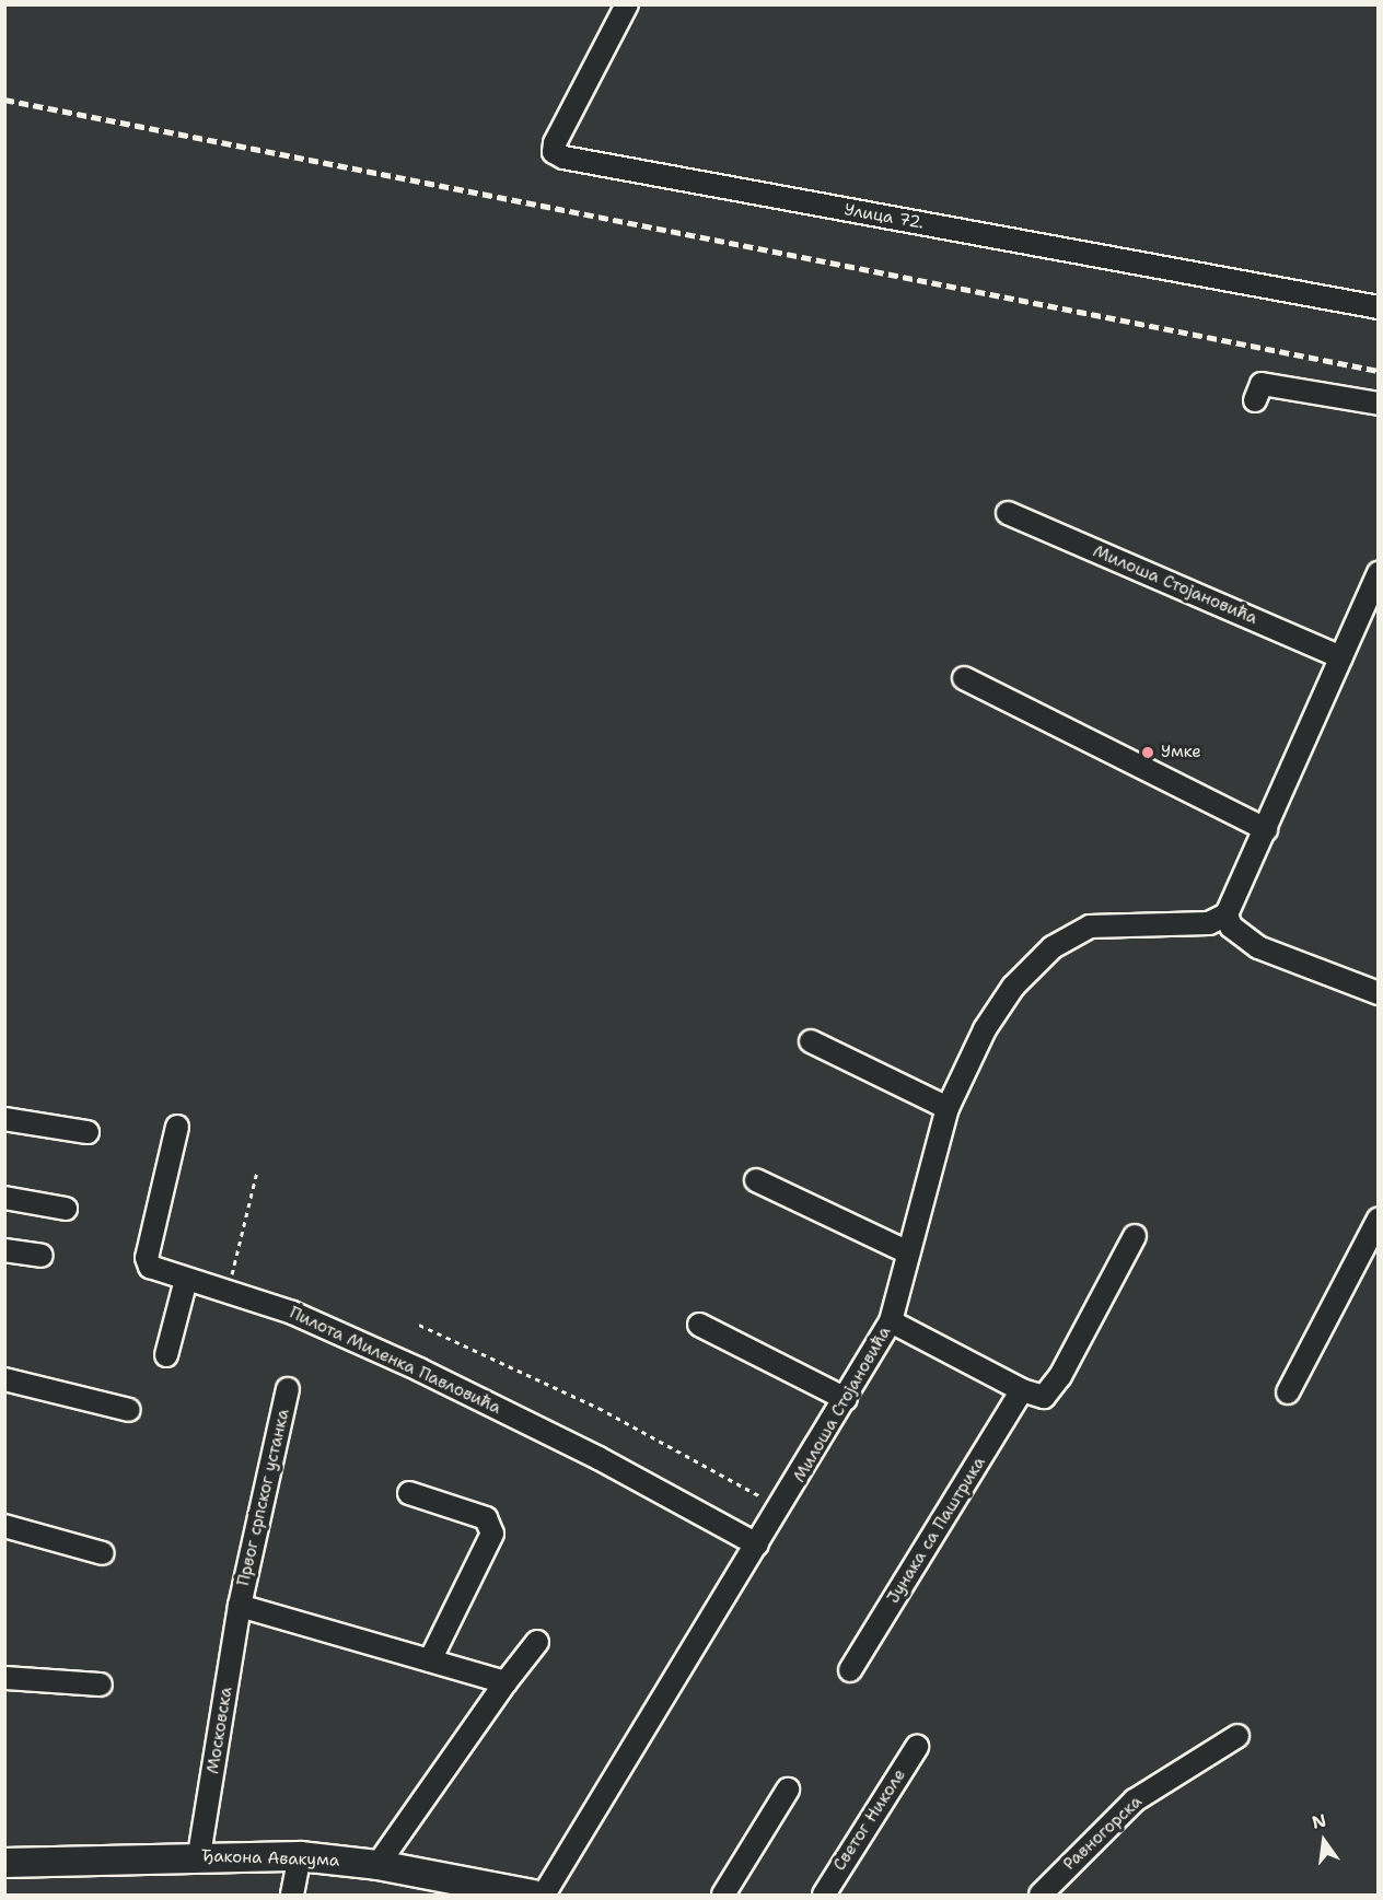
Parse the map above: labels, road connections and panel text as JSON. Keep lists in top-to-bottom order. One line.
{"streets":{"main road":["Ђакона Авакума"],"street":["Улица 72.","Милоша Стојановића","Пилота Миленка Павловића","Првог српског устанка","Јунака са Паштрика","Московска","Светог Николе","Равногорска"]},"crossings":[["Милоша Стојановића","Пилота Миленка Павловића"],["Првог српског устанка","Московска"],["Московска","Ђакона Авакума"]],"places":["Умке"],"north":"top"}
